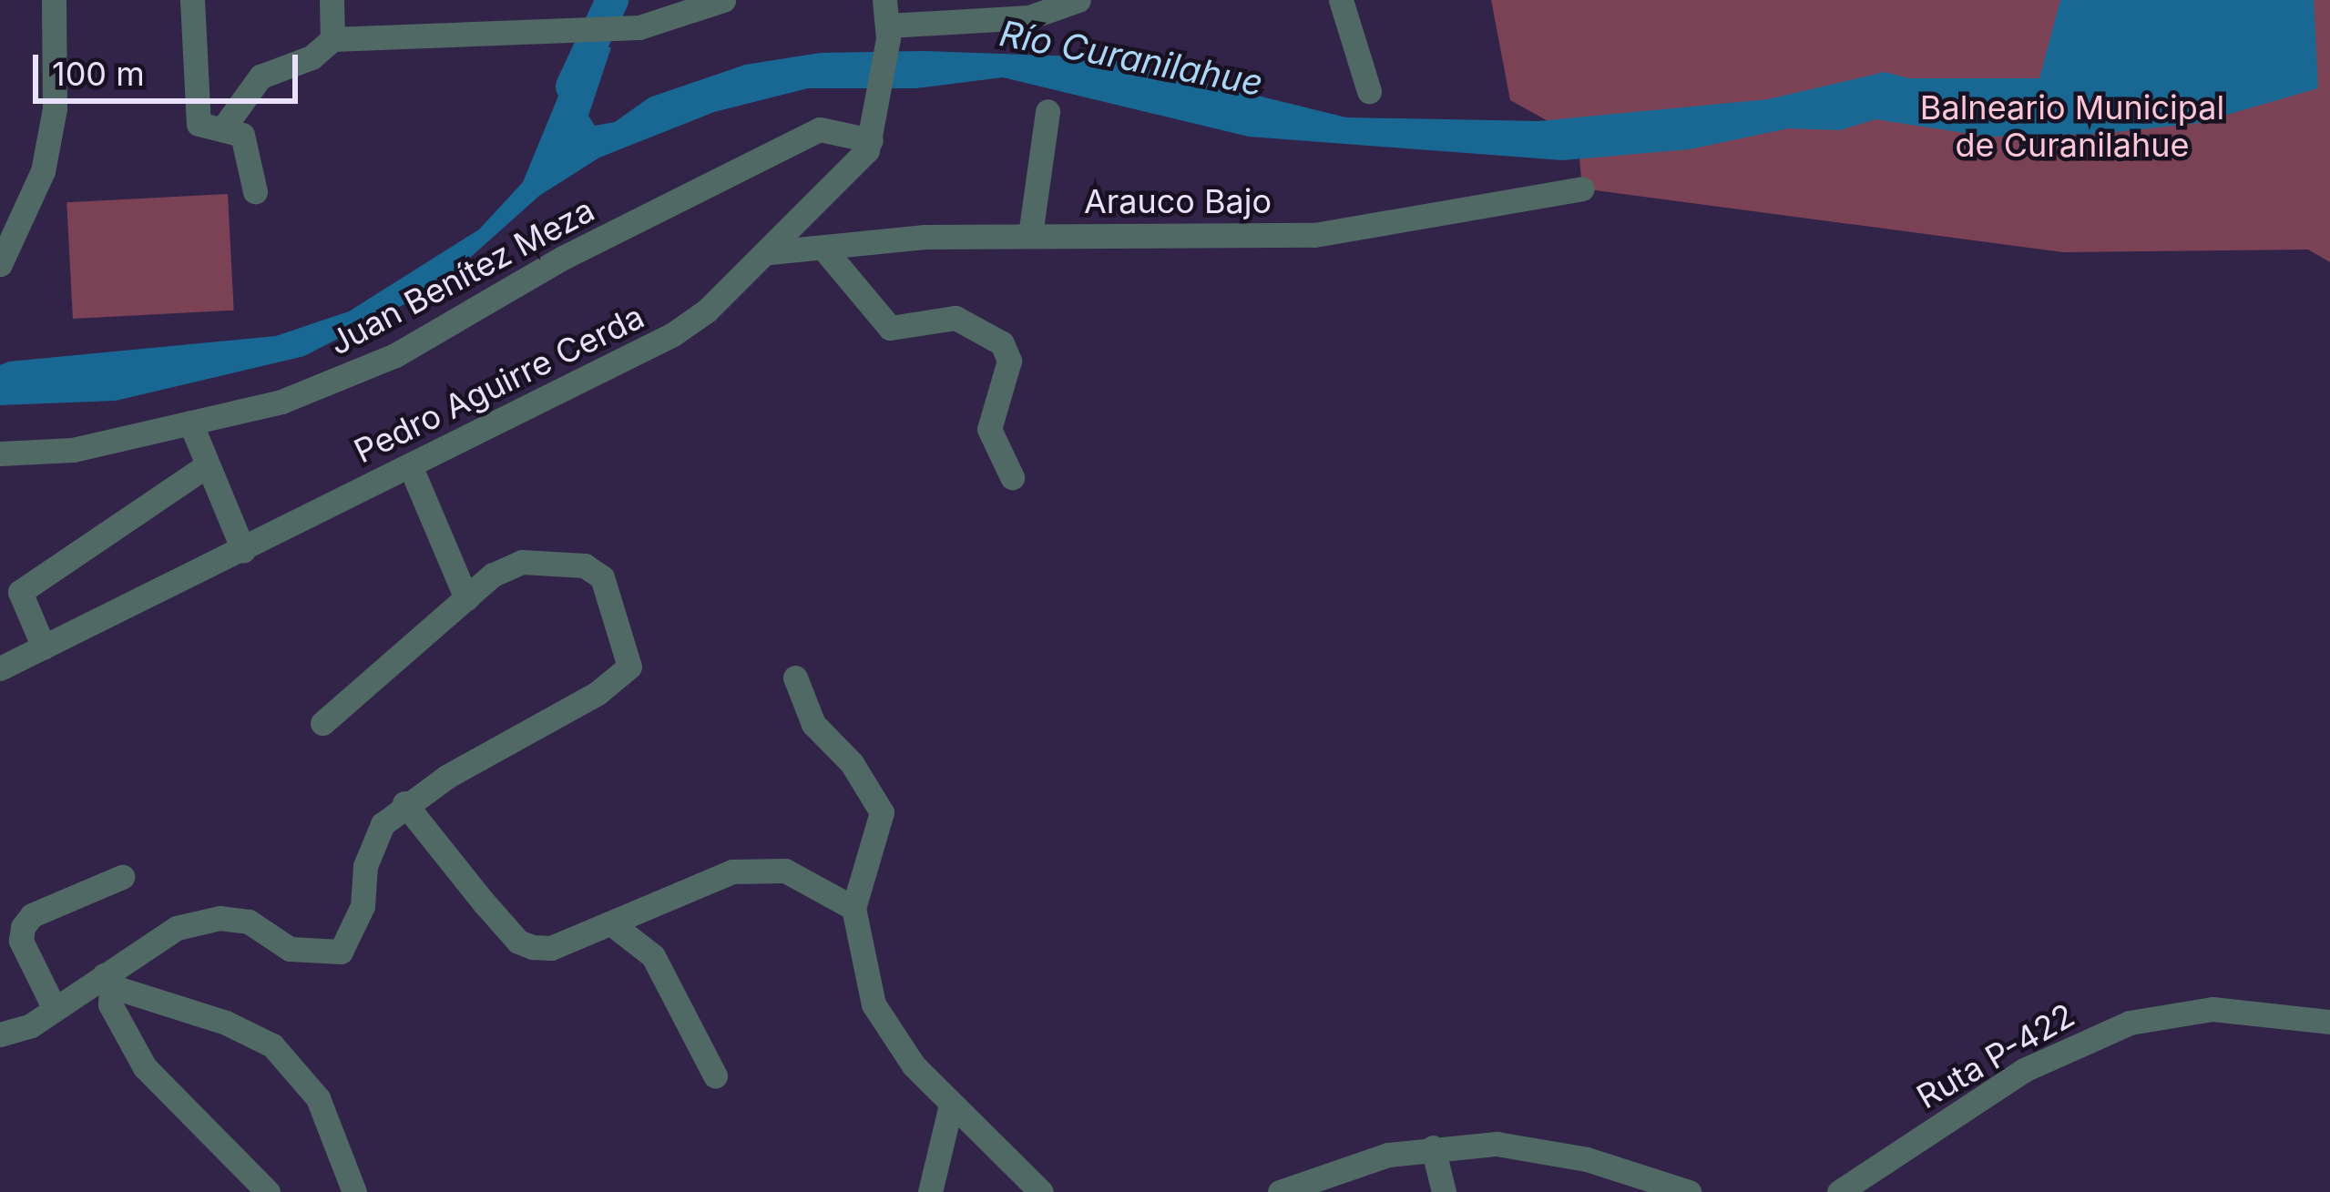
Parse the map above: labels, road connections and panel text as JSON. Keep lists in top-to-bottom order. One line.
{"streets":{"street":["Arauco Bajo","Juan Benítez Meza","Pedro Aguirre Cerda","Ruta P-422"]},"crossings":[["Arauco Bajo","Pedro Aguirre Cerda"],["Juan Benítez Meza","Pedro Aguirre Cerda"]],"water":["Río Curanilahue"],"parks":["Balneario Municipal de Curanilahue"],"scale_bar":"100 m"}
